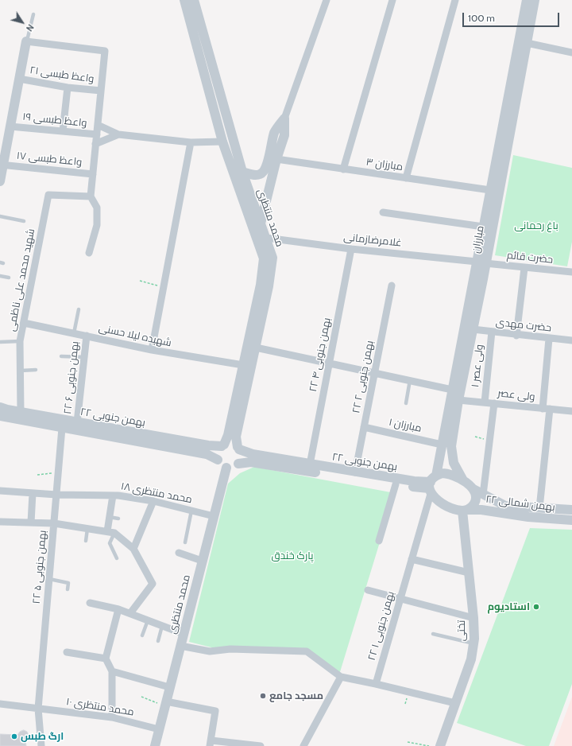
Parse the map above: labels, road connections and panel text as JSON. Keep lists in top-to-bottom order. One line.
{"streets":{"street":["واعظ طبسی ۲۱","واعظ طبسی ۱۹","واعظ طبسی ۱۷","مبارزان ۳","محمد منتظری","مبارزان","غلامرضازمانی","حضرت قائم","شهید محمد علی ناظمی","حضرت مهدی","شهیده لیلا حسنی","۲۲ بهمن جنوبی ۴","ولی عصر ۱","۲۲ بهمن جنوبی ۲","۲۲ بهمن جنوبی ۶","ولی عصر","۲۲ بهمن جنوبی","مبارزان ۱","محمد منتظری ۱۸","۲۲ بهمن شمالی","۲۲ بهمن جنوبی ۵","۲۲ بهمن جنوبی ۱","تختی","محمد منتظری ۱۰"]},"crossings":[["مبارزان ۳","مبارزان"],["محمد منتظری","غلامرضازمانی"],["محمد منتظری","شهیده لیلا حسنی"],["محمد منتظری","۲۲ بهمن جنوبی"],["محمد منتظری","محمد منتظری ۱۸"],["محمد منتظری","محمد منتظری ۱۰"],["مبارزان","غلامرضازمانی"],["مبارزان","حضرت قائم"],["مبارزان","حضرت مهدی"],["مبارزان","ولی عصر"],["مبارزان","۲۲ بهمن جنوبی"],["مبارزان","مبارزان ۱"],["مبارزان","۲۲ بهمن شمالی"],["مبارزان","۲۲ بهمن جنوبی ۱"],["مبارزان","تختی"],["غلامرضازمانی","حضرت قائم"],["غلامرضازمانی","۲۲ بهمن جنوبی ۴"],["شهید محمد علی ناظمی","شهیده لیلا حسنی"],["شهید محمد علی ناظمی","۲۲ بهمن جنوبی"],["حضرت مهدی","ولی عصر ۱"],["شهیده لیلا حسنی","۲۲ بهمن جنوبی ۶"],["۲۲ بهمن جنوبی ۴","۲۲ بهمن جنوبی"],["ولی عصر ۱","ولی عصر"],["۲۲ بهمن جنوبی ۲","۲۲ بهمن جنوبی"],["۲۲ بهمن جنوبی ۲","مبارزان ۱"],["۲۲ بهمن جنوبی ۶","۲۲ بهمن جنوبی"],["۲۲ بهمن جنوبی","۲۲ بهمن شمالی"],["۲۲ بهمن جنوبی","۲۲ بهمن جنوبی ۵"],["۲۲ بهمن جنوبی","۲۲ بهمن جنوبی ۱"],["۲۲ بهمن جنوبی","تختی"],["محمد منتظری ۱۸","۲۲ بهمن جنوبی ۵"],["۲۲ بهمن شمالی","۲۲ بهمن جنوبی ۱"],["۲۲ بهمن شمالی","تختی"],["۲۲ بهمن جنوبی ۵","محمد منتظری ۱۰"],["۲۲ بهمن جنوبی ۱","تختی"]],"parks":["باغ رحمانی","پارک خندق"],"places":["استادیوم","مسجد جامع","ارگ طبس"],"scale_bar":"100 m","north":"bottom right"}
